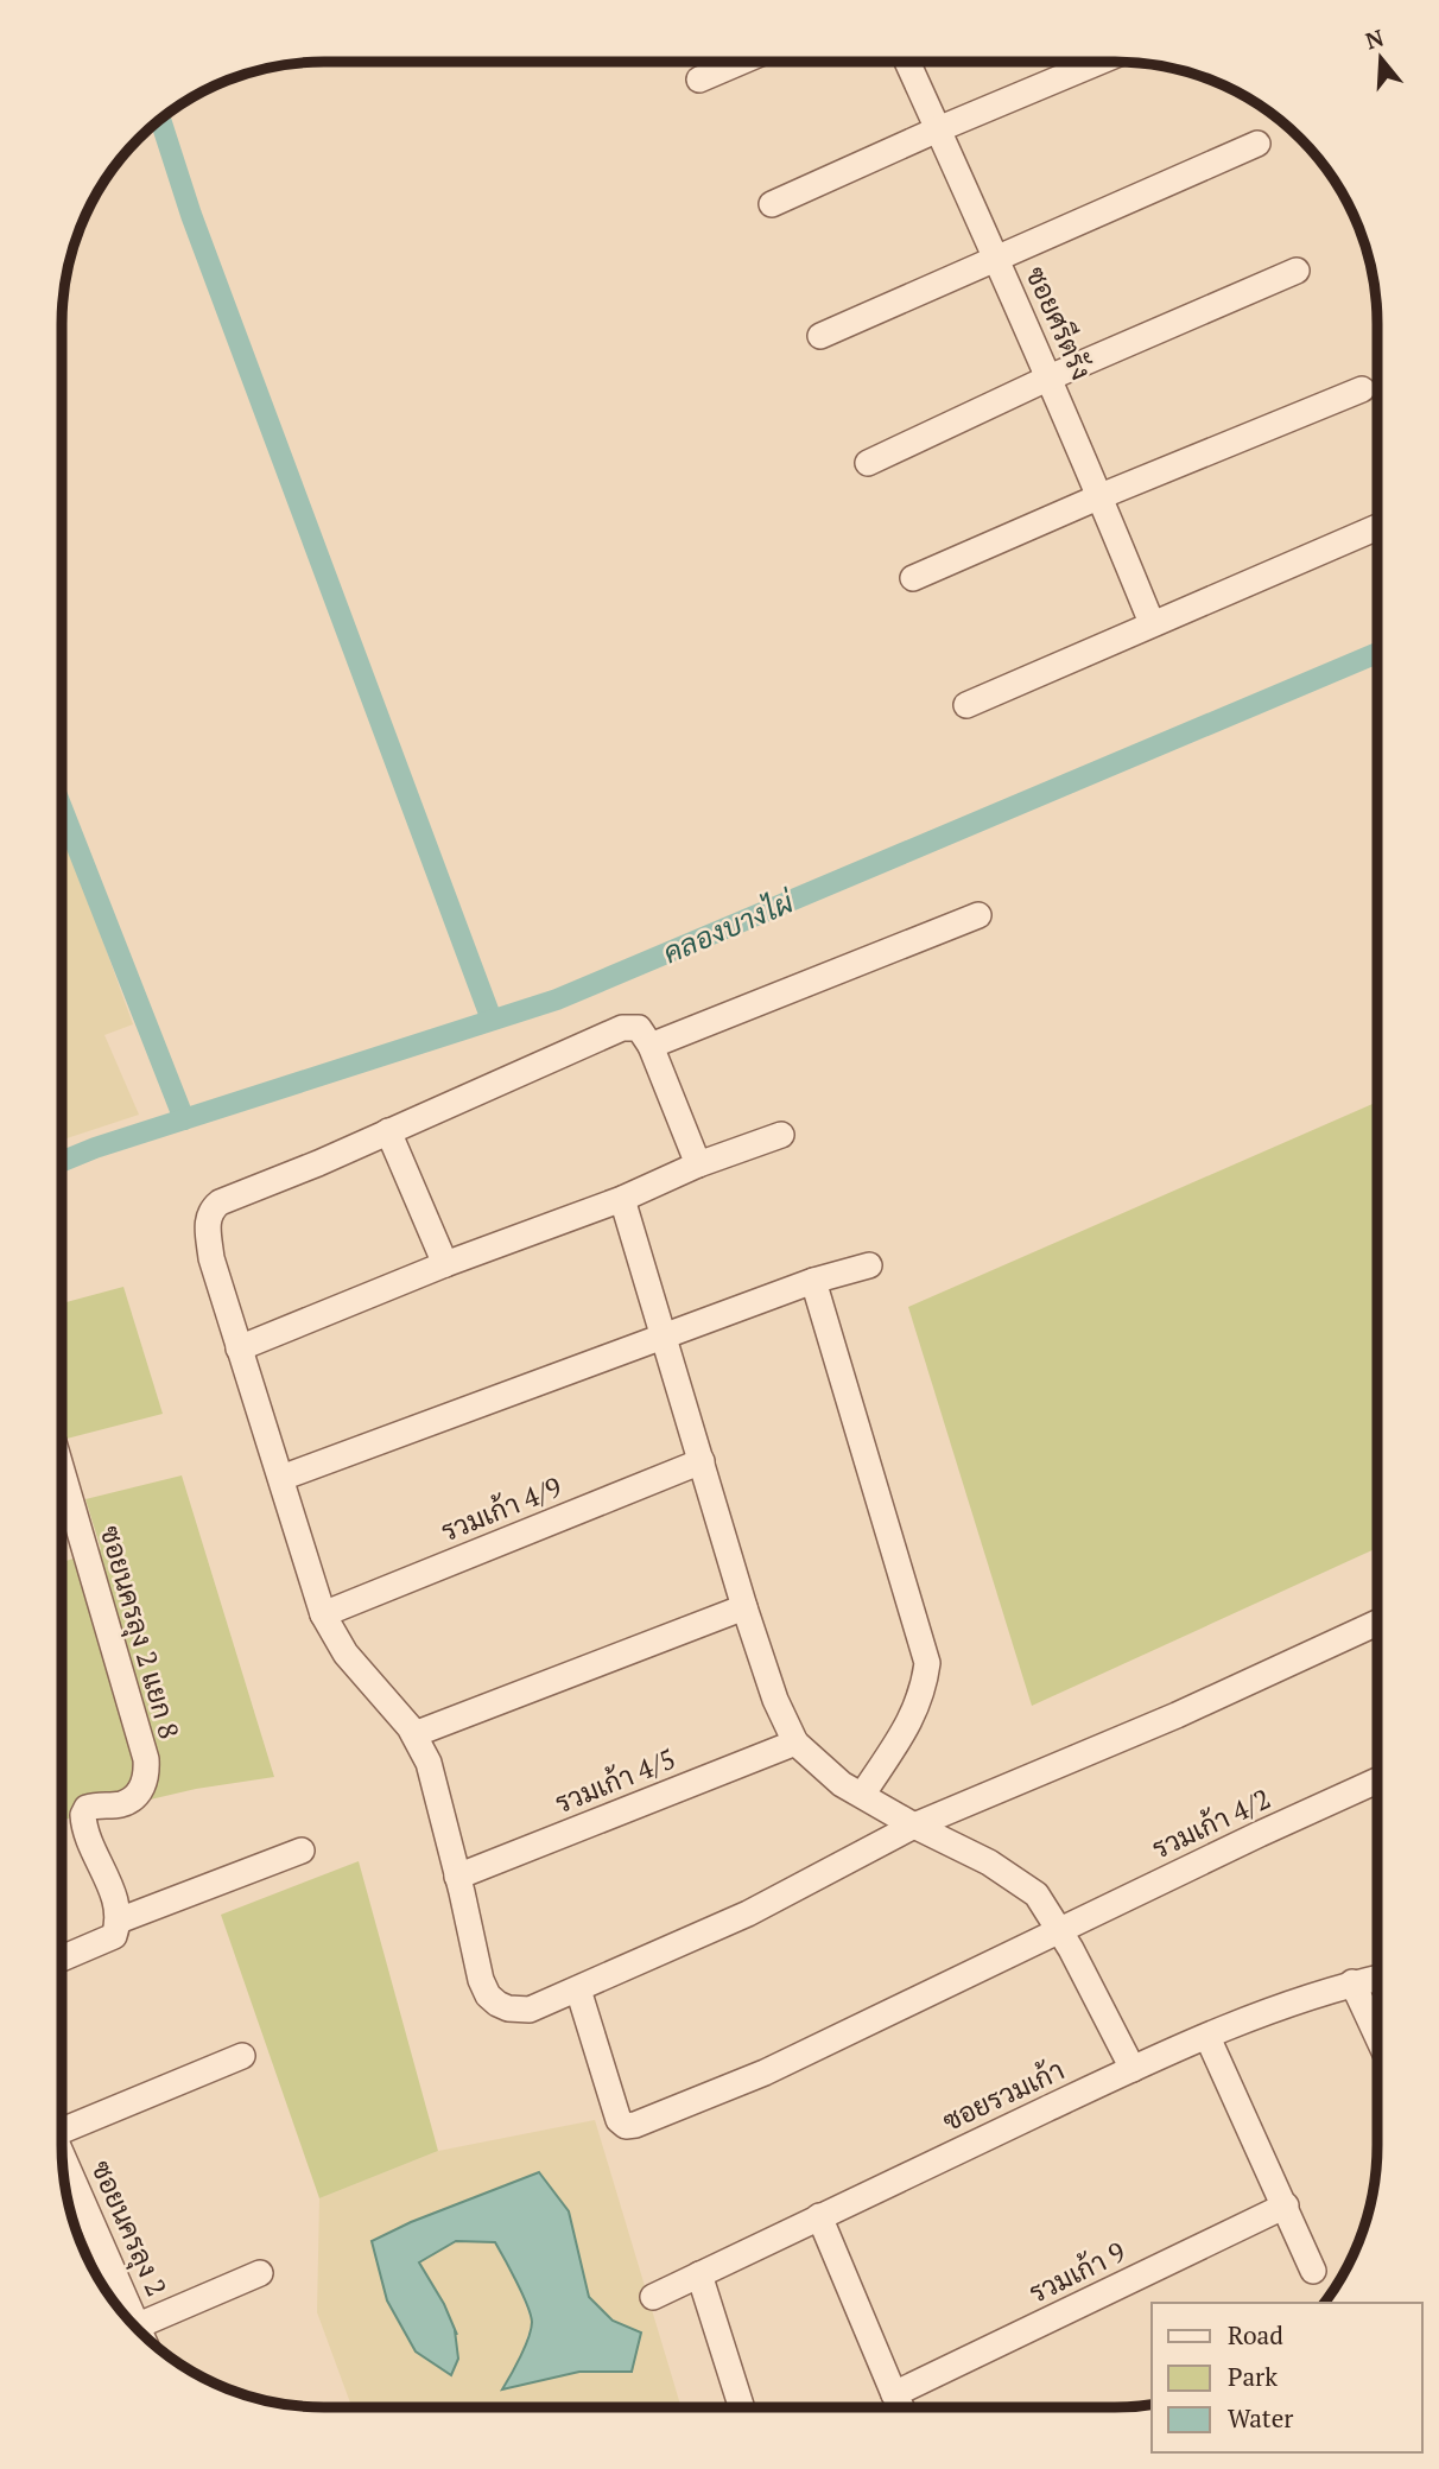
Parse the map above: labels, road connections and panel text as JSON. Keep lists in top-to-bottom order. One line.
{"streets":{"street":["ซอยศรีตรัง","รวมเก้า 4/9","ซอยนครลุง 2 แยก 8","รวมเก้า 4/5","รวมเก้า 4/2","ซอยรวมเก้า","ซอยนครลุง 2","รวมเก้า 9"]},"water":["คลองบางไผ่"],"legend":["Road","Park","Water"],"north":"top"}
